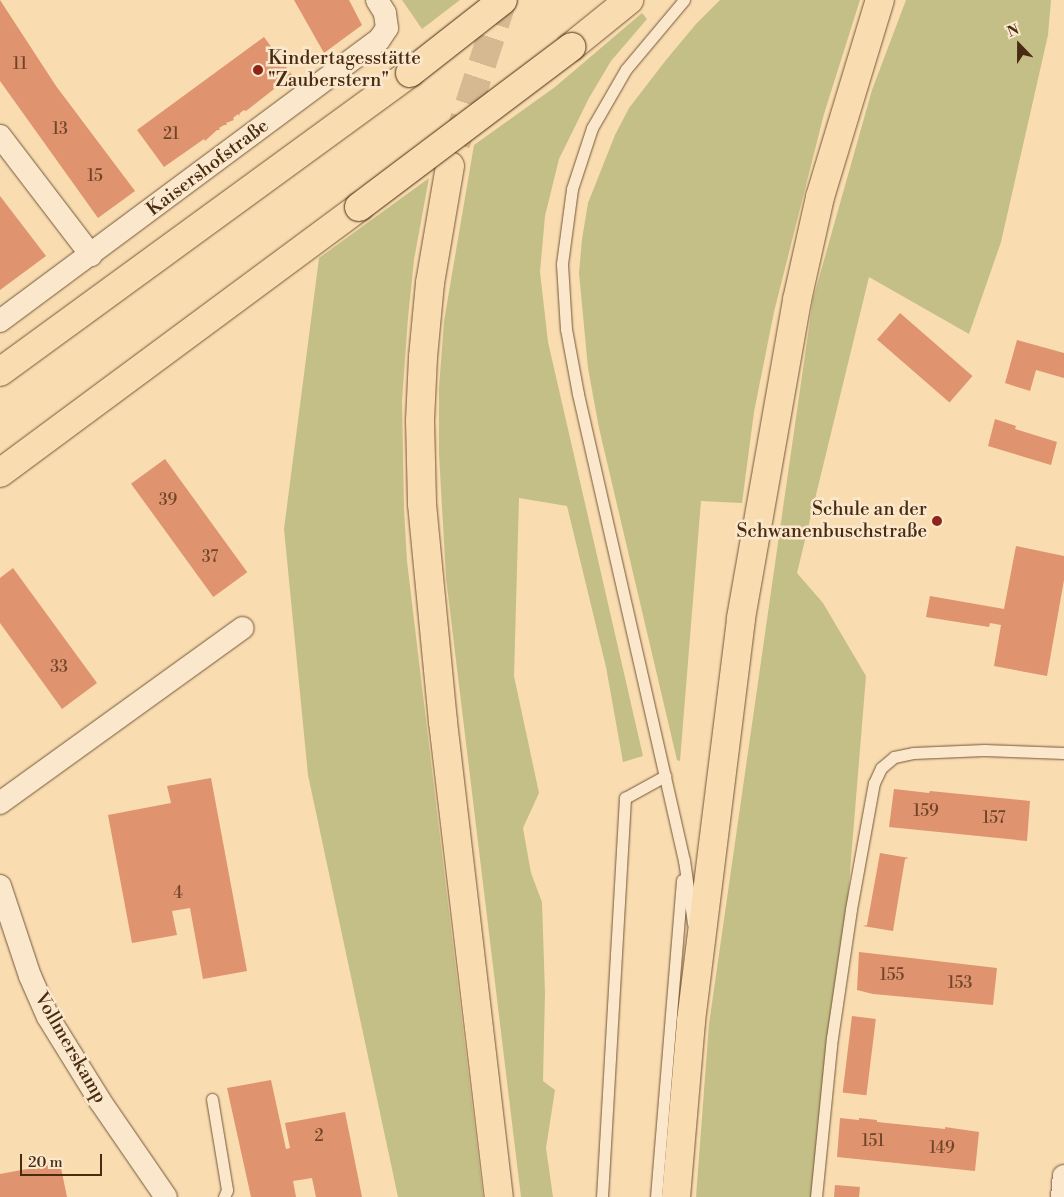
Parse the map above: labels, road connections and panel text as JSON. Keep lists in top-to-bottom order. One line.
{"streets":{"street":["Kaisershofstraße","Vollmerskamp"]},"places":["Kindertagesstätte \"Zauberstern\"","Schule an der Schwanenbuschstraße"],"house_numbers":["11","13","21","15","39","37","33","159","157","4","155","153","2","151","149"],"scale_bar":"20 m","north":"top"}
